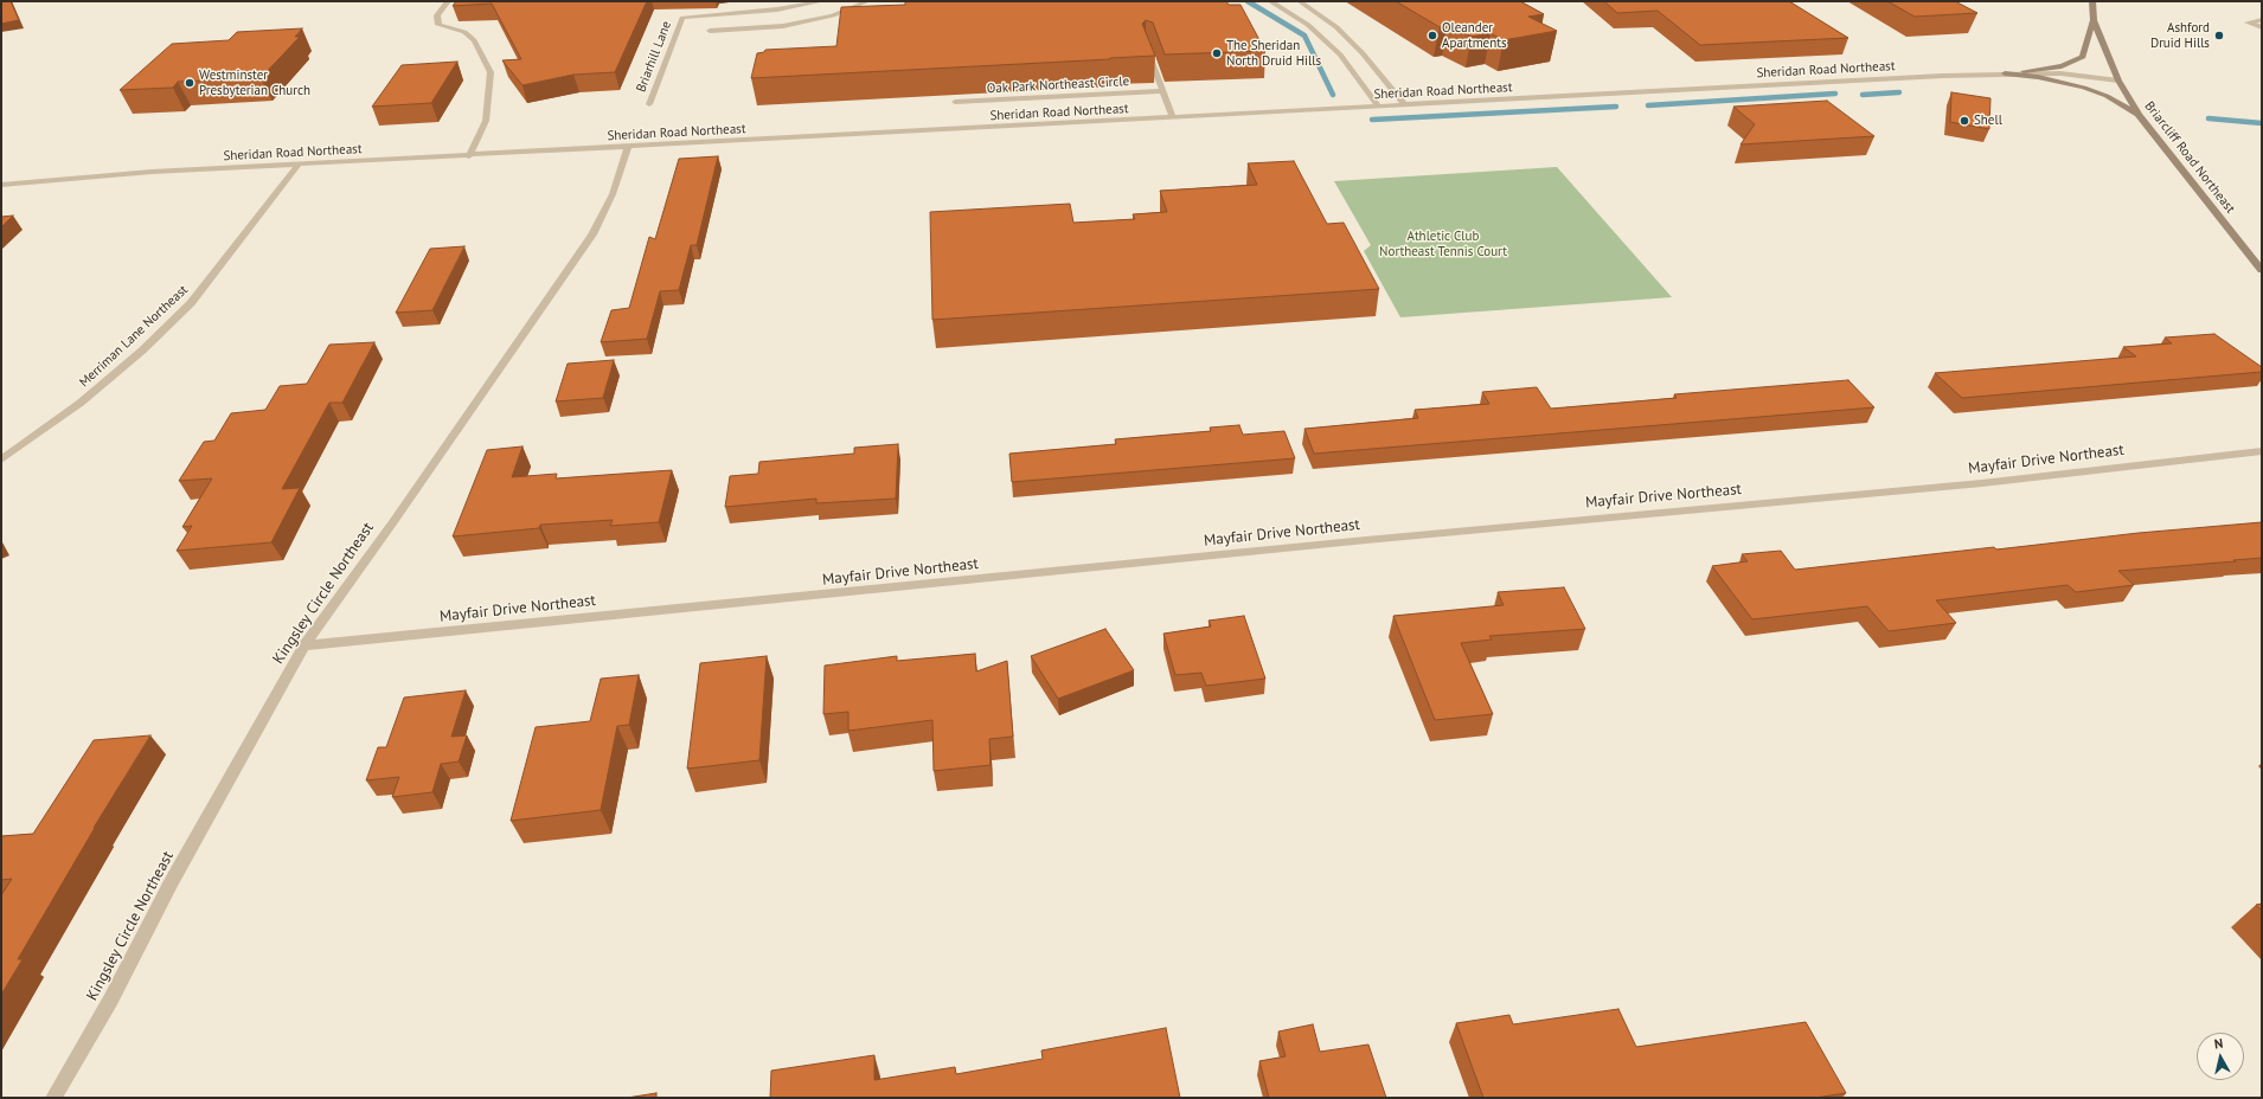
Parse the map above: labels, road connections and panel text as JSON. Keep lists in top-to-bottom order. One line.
{"streets":{"main road":["Briarcliff Road Northeast"],"street":["Briarhill Lane","Sheridan Road Northeast","Oak Park Northeast Circle","Merriman Lane Northeast","Mayfair Drive Northeast","Kingsley Circle Northeast"]},"crossings":[["Sheridan Road Northeast","Briarcliff Road Northeast"],["Sheridan Road Northeast","Merriman Lane Northeast"],["Sheridan Road Northeast","Kingsley Circle Northeast"],["Mayfair Drive Northeast","Kingsley Circle Northeast"]],"parks":["Athletic Club Northeast Tennis Court"],"places":["Oleander Apartments","Ashford Druid Hills","The Sheridan North Druid Hills","Westminster Presbyterian Church","Shell"],"north":"top"}
